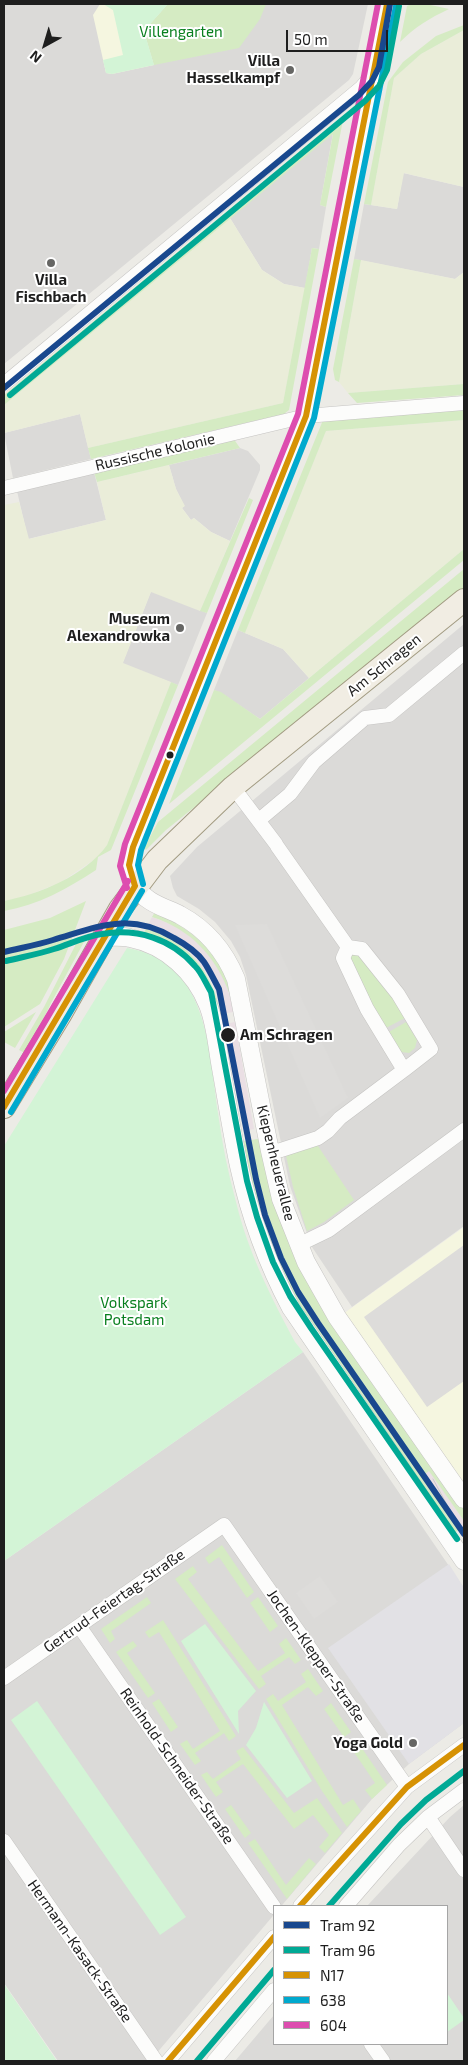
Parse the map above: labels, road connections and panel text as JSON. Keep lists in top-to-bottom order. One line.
{"streets":{"main road":["Am Schragen"],"street":["Russische Kolonie","Kiepenheuerallee","Gertrud-Feiertag-Straße","Jochen-Klepper-Straße","Reinhold-Schneider-Straße","Hermann-Kasack-Straße"]},"crossings":[["Am Schragen","Kiepenheuerallee"],["Gertrud-Feiertag-Straße","Jochen-Klepper-Straße"],["Gertrud-Feiertag-Straße","Reinhold-Schneider-Straße"]],"parks":["Villengarten","Volkspark Potsdam"],"places":["Villa Hasselkampf","Villa Fischbach","Museum Alexandrowka","Am Schragen","Yoga Gold"],"lines":["tram line 92","transit line N17","transit line 604","tram line 96","transit line 638"],"legend":["Tram 92","Tram 96","N17","638","604"],"scale_bar":"50 m","north":"bottom left"}
